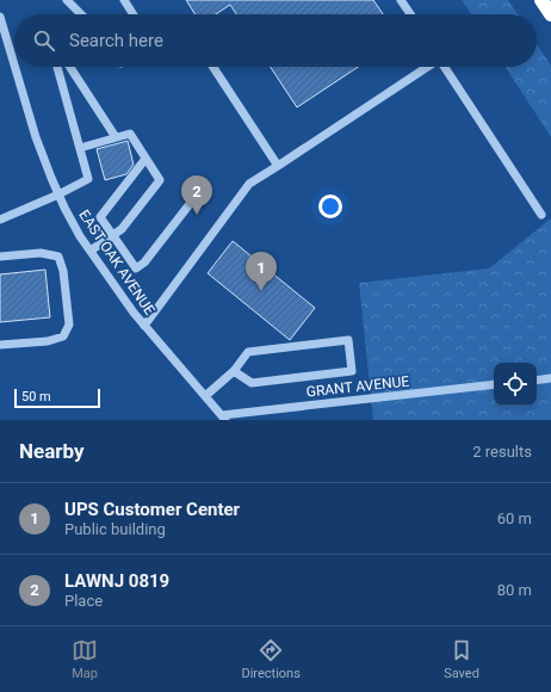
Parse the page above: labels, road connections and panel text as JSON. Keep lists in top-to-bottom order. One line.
{"streets":{"street":["EAST OAK AVENUE","GRANT AVENUE"]},"crossings":[["EAST OAK AVENUE","GRANT AVENUE"]],"scale_bar":"50 m","page":{"search":"Search here","pins":["2","1"],"scale":"50 m","heading":["Nearby","2 results"],"list":[{"mark":"1","name":"UPS Customer Center","note":"Public building","value":"60 m"},{"mark":"2","name":"LAWNJ 0819","note":"Place","value":"80 m"}],"nav":["Map","Directions","Saved"]}}
